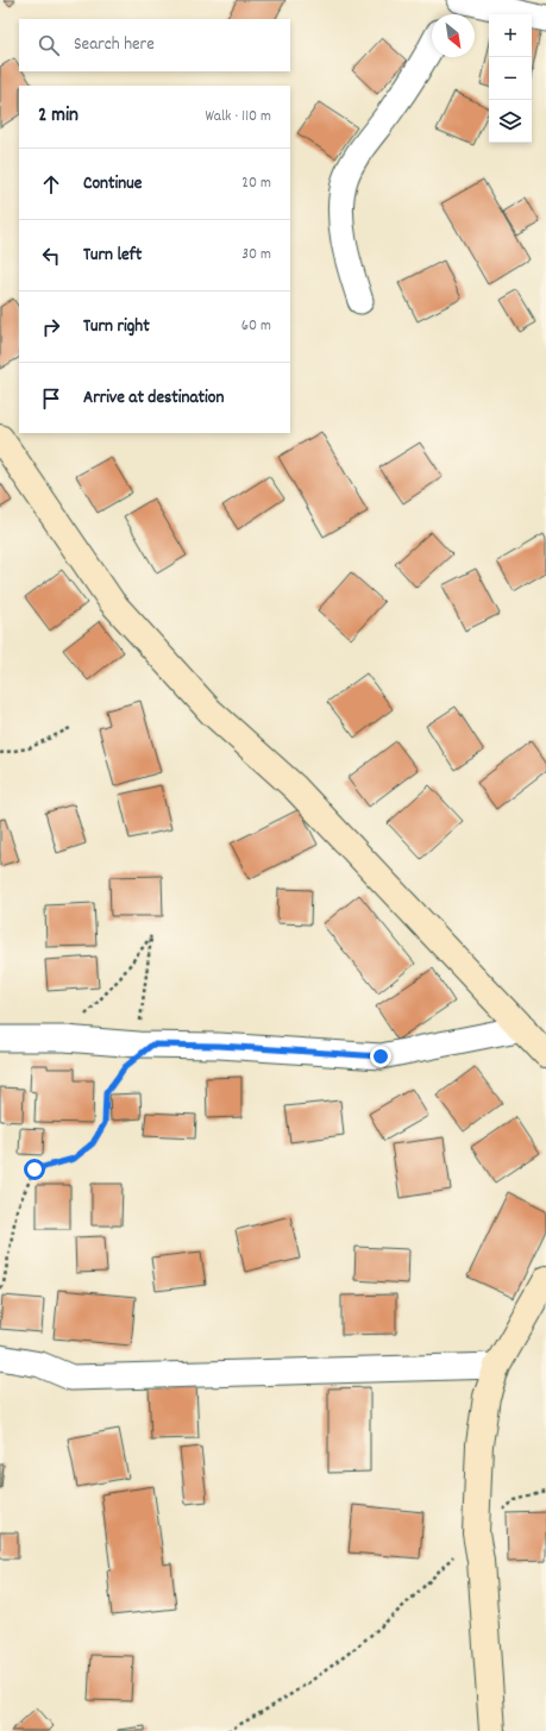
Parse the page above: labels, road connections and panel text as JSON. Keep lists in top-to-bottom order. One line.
{"north":"bottom right","page":{"map_buttons":["+","−"],"search":"Search here","heading":["2 min","Walk · 110 m"],"list":[["Continue","20 m"],["Turn left","30 m"],["Turn right","60 m"],"Arrive at destination"]}}
